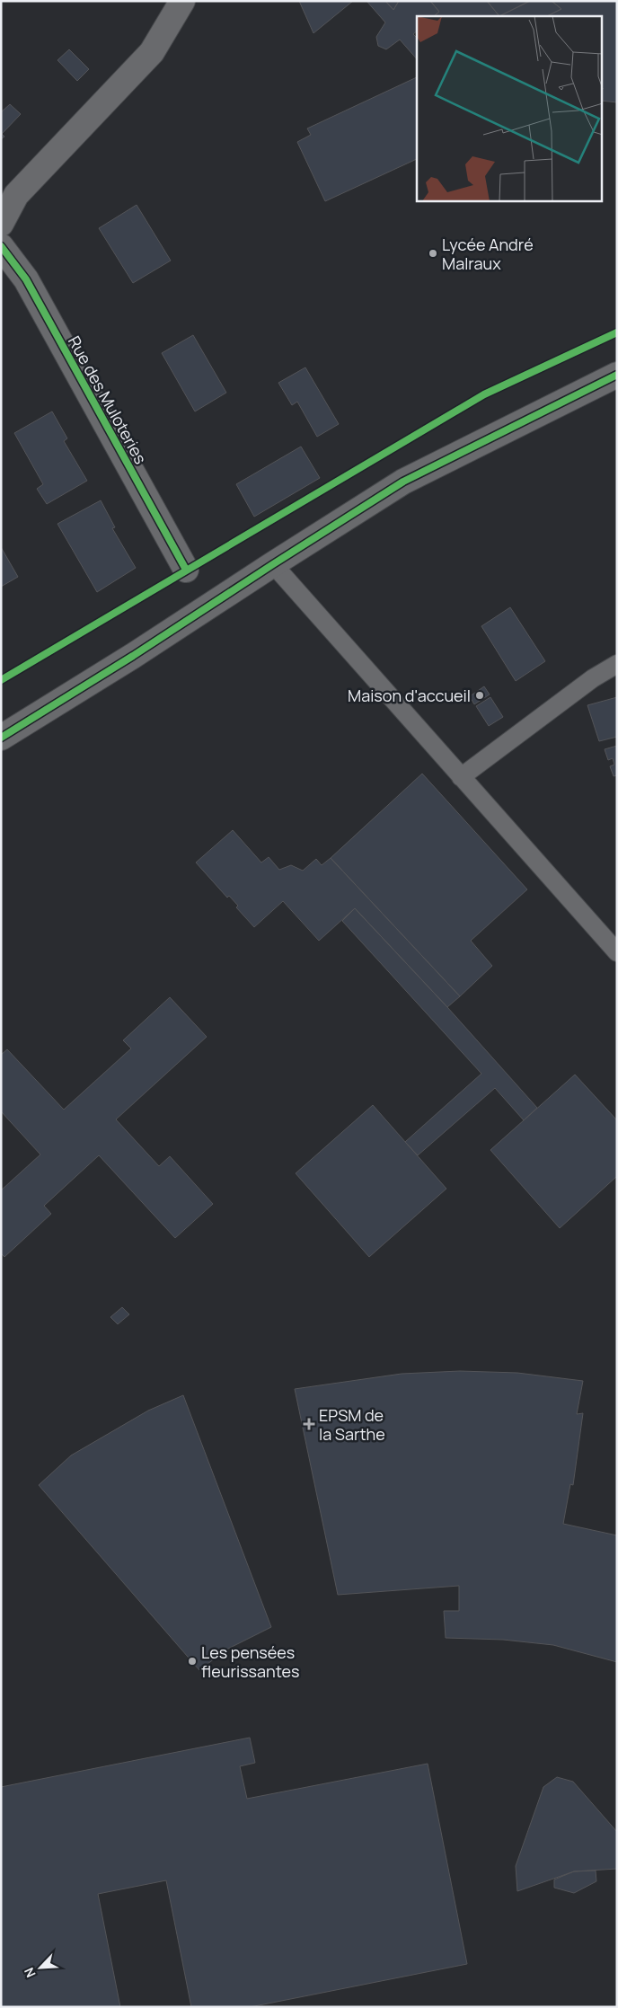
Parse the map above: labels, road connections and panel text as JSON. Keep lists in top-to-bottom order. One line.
{"streets":{"street":["Rue des Muloteries"]},"places":{"other":["Lycée André Malraux","Maison d'accueil","Les pensées fleurissantes"],"health":["EPSM de la Sarthe"]},"north":"bottom left"}
